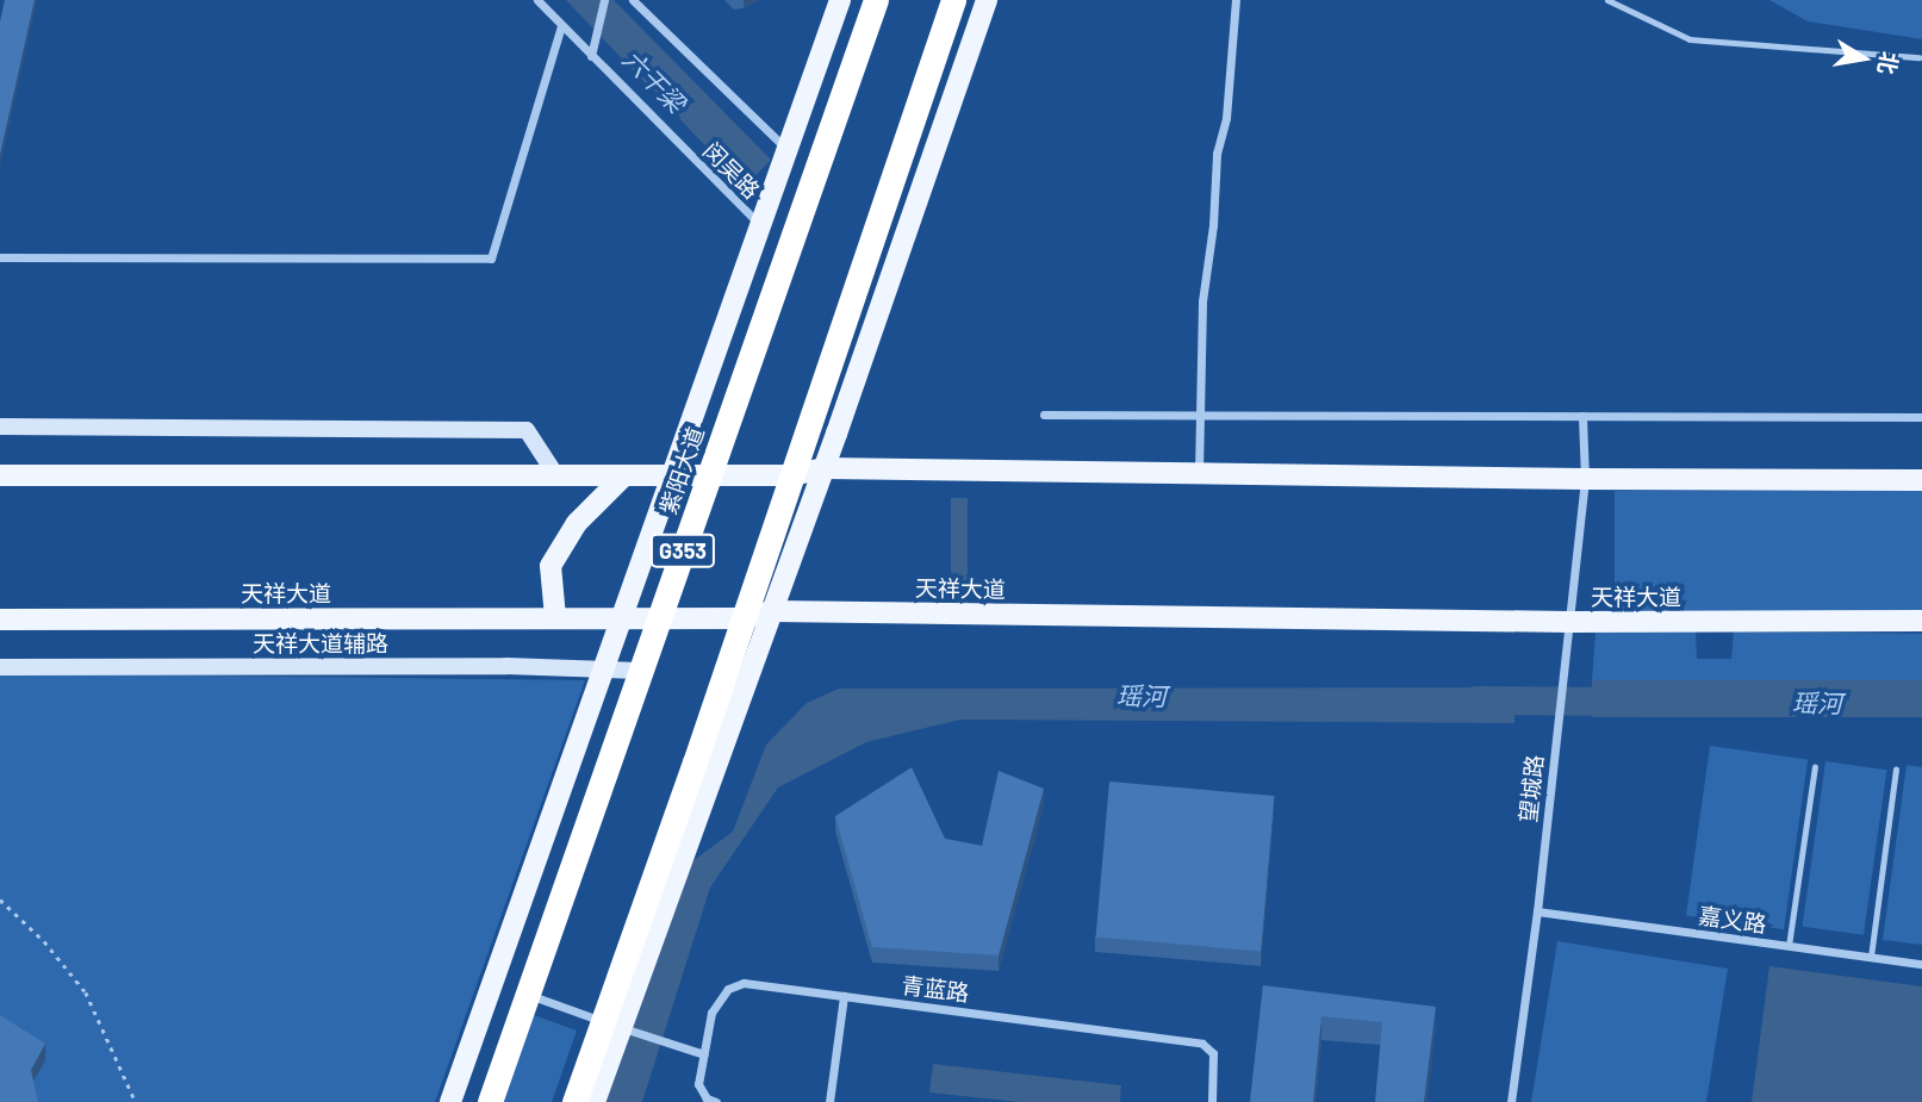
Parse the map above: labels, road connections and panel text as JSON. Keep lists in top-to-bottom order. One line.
{"streets":{"highway":["紫阳大道","G353"],"main road":["天祥大道","天祥大道辅路"],"street":["闵吴路","望城路","嘉义路","青蓝路"]},"crossings":[["紫阳大道","天祥大道"],["紫阳大道","天祥大道辅路"],["天祥大道","望城路"],["望城路","嘉义路"]],"water":["六干梁","瑶河"],"north":"right"}
